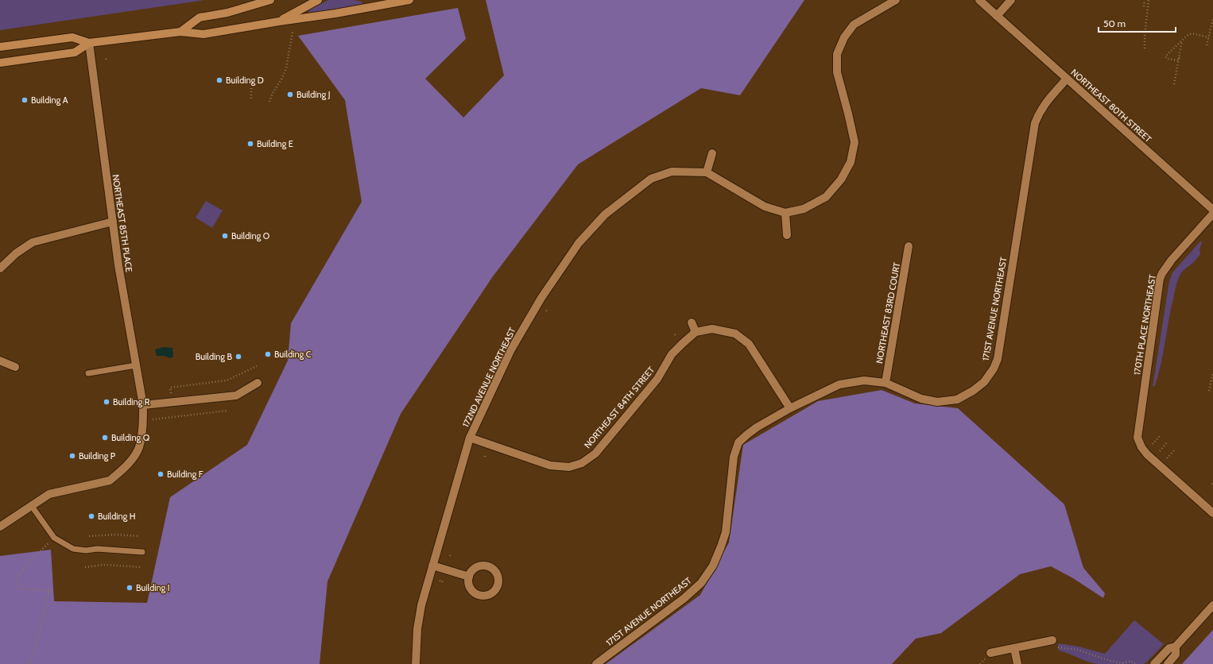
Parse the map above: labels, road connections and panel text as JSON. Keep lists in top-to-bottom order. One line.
{"streets":{"street":["NORTHEAST 80TH STREET","NORTHEAST 85TH PLACE","171ST AVENUE NORTHEAST","NORTHEAST 83RD COURT","170TH PLACE NORTHEAST","172ND AVENUE NORTHEAST","NORTHEAST 84TH STREET"]},"crossings":[["NORTHEAST 80TH STREET","171ST AVENUE NORTHEAST"],["171ST AVENUE NORTHEAST","NORTHEAST 83RD COURT"],["172ND AVENUE NORTHEAST","NORTHEAST 84TH STREET"]],"places":["Building D","Building J","Building A","Building E","Building O","Building C","Building B","Building R","Building Q","Building P","Building F","Building H","Building I"],"scale_bar":"50 m"}
